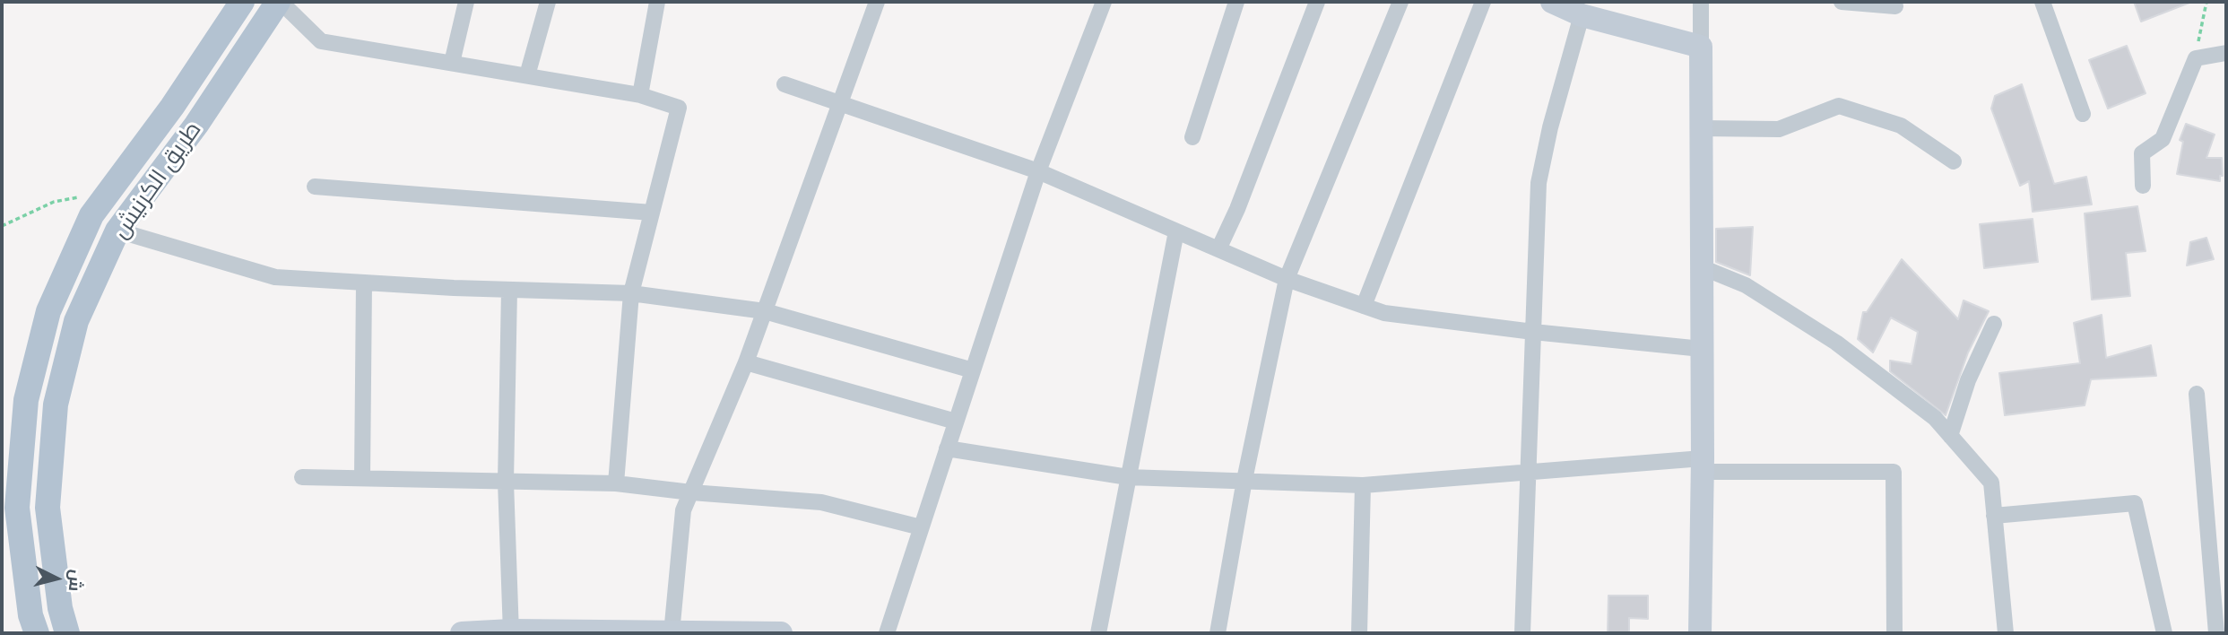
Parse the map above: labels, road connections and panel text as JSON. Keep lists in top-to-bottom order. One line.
{"streets":{"main road":["طريق الكرنيش"]},"north":"right"}
